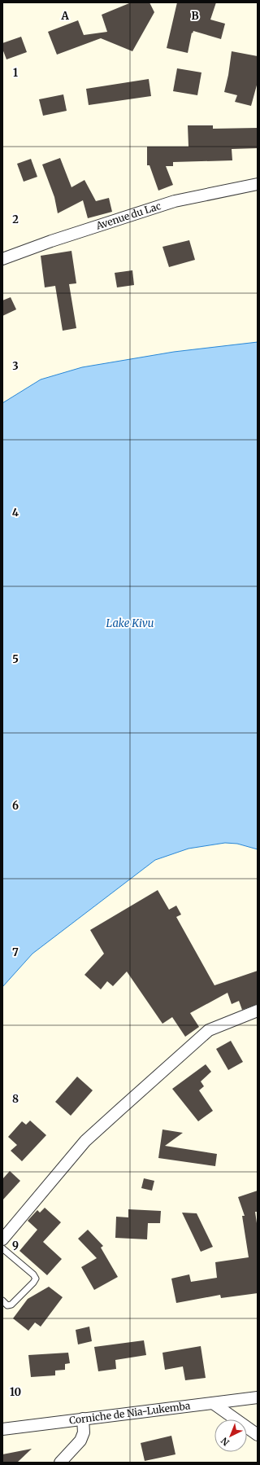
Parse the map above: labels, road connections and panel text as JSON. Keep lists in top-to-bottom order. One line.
{"streets":{"street":["Avenue du Lac","Corniche de Nia-Lukemba"]},"water":["Lake Kivu"],"north":"bottom left","grid":{"columns":["A","B"],"rows":["1","2","3","4","5","6","7","8","9","10"]}}
